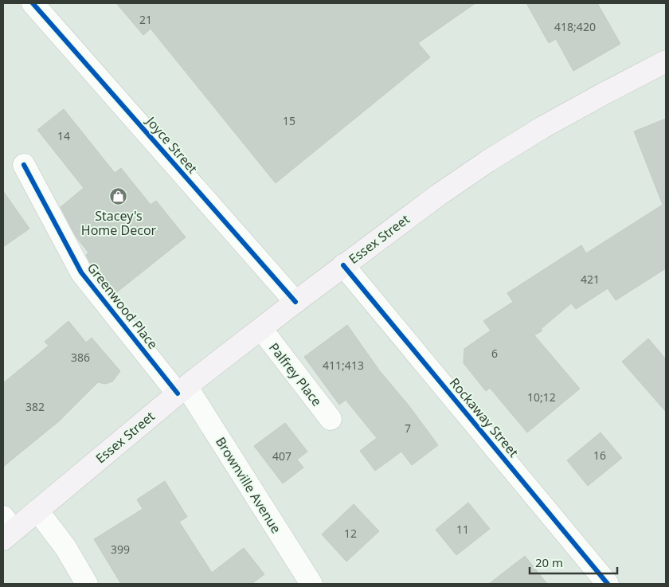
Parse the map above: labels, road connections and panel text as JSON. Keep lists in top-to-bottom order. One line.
{"streets":{"main road":["Essex Street"],"street":["Joyce Street","Greenwood Place","Palfrey Place","Rockaway Street","Brownville Avenue"]},"crossings":[["Joyce Street","Essex Street"],["Essex Street","Greenwood Place"],["Essex Street","Palfrey Place"],["Essex Street","Rockaway Street"],["Essex Street","Brownville Avenue"],["Greenwood Place","Brownville Avenue"]],"places":{"shop":["Stacey's Home Decor"]},"house_numbers":["21","418;420","15","14","421","6","386","411;413","10;12","382","7","16","407","11","12","399"],"scale_bar":"20 m"}
